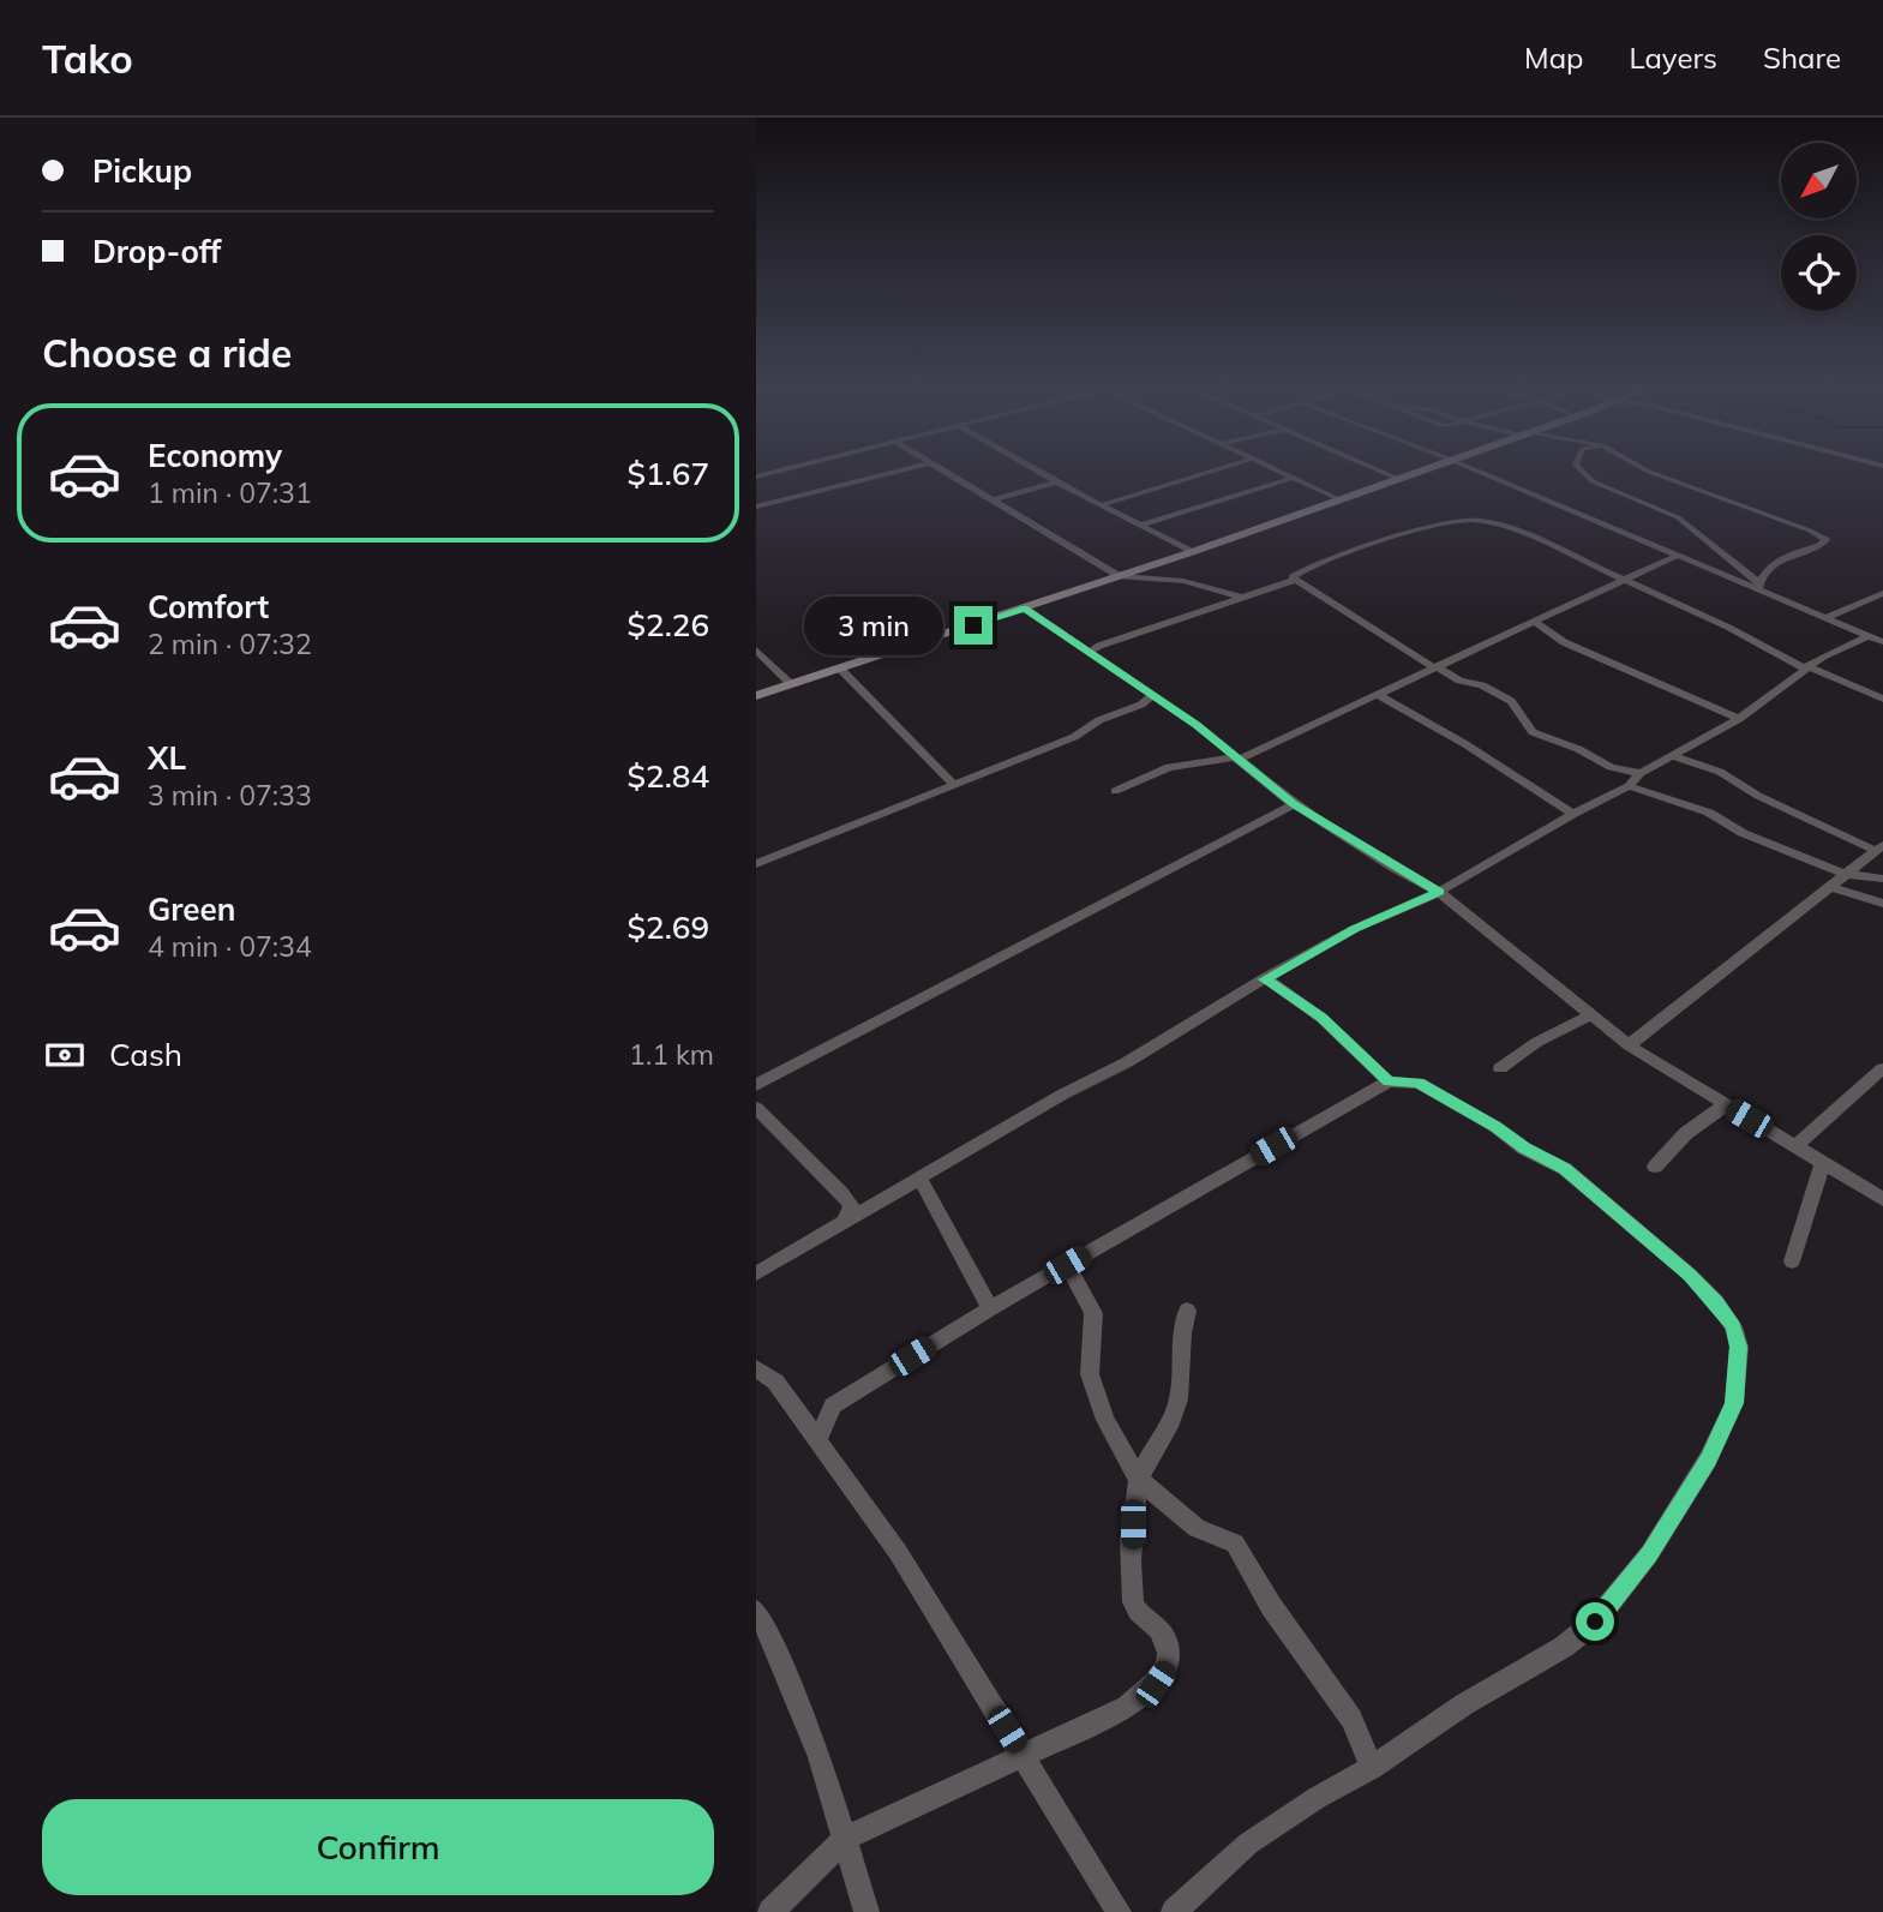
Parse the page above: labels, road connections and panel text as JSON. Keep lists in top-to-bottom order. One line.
{"north":"bottom left","page":{"header":"Tako","nav":["Map","Layers","Share"],"banner":["Pickup","Drop-off"],"heading":"Choose a ride","list":[{"name":"Economy","note":"1 min · 07:31","value":"$1.67"},{"name":"Comfort","note":"2 min · 07:32","value":"$2.26"},{"name":"XL","note":"3 min · 07:33","value":"$2.84"},{"name":"Green","note":"4 min · 07:34","value":"$2.69"}],"bubble":"3 min","pay":["Cash","1.1 km"],"buttons":"Confirm"}}
